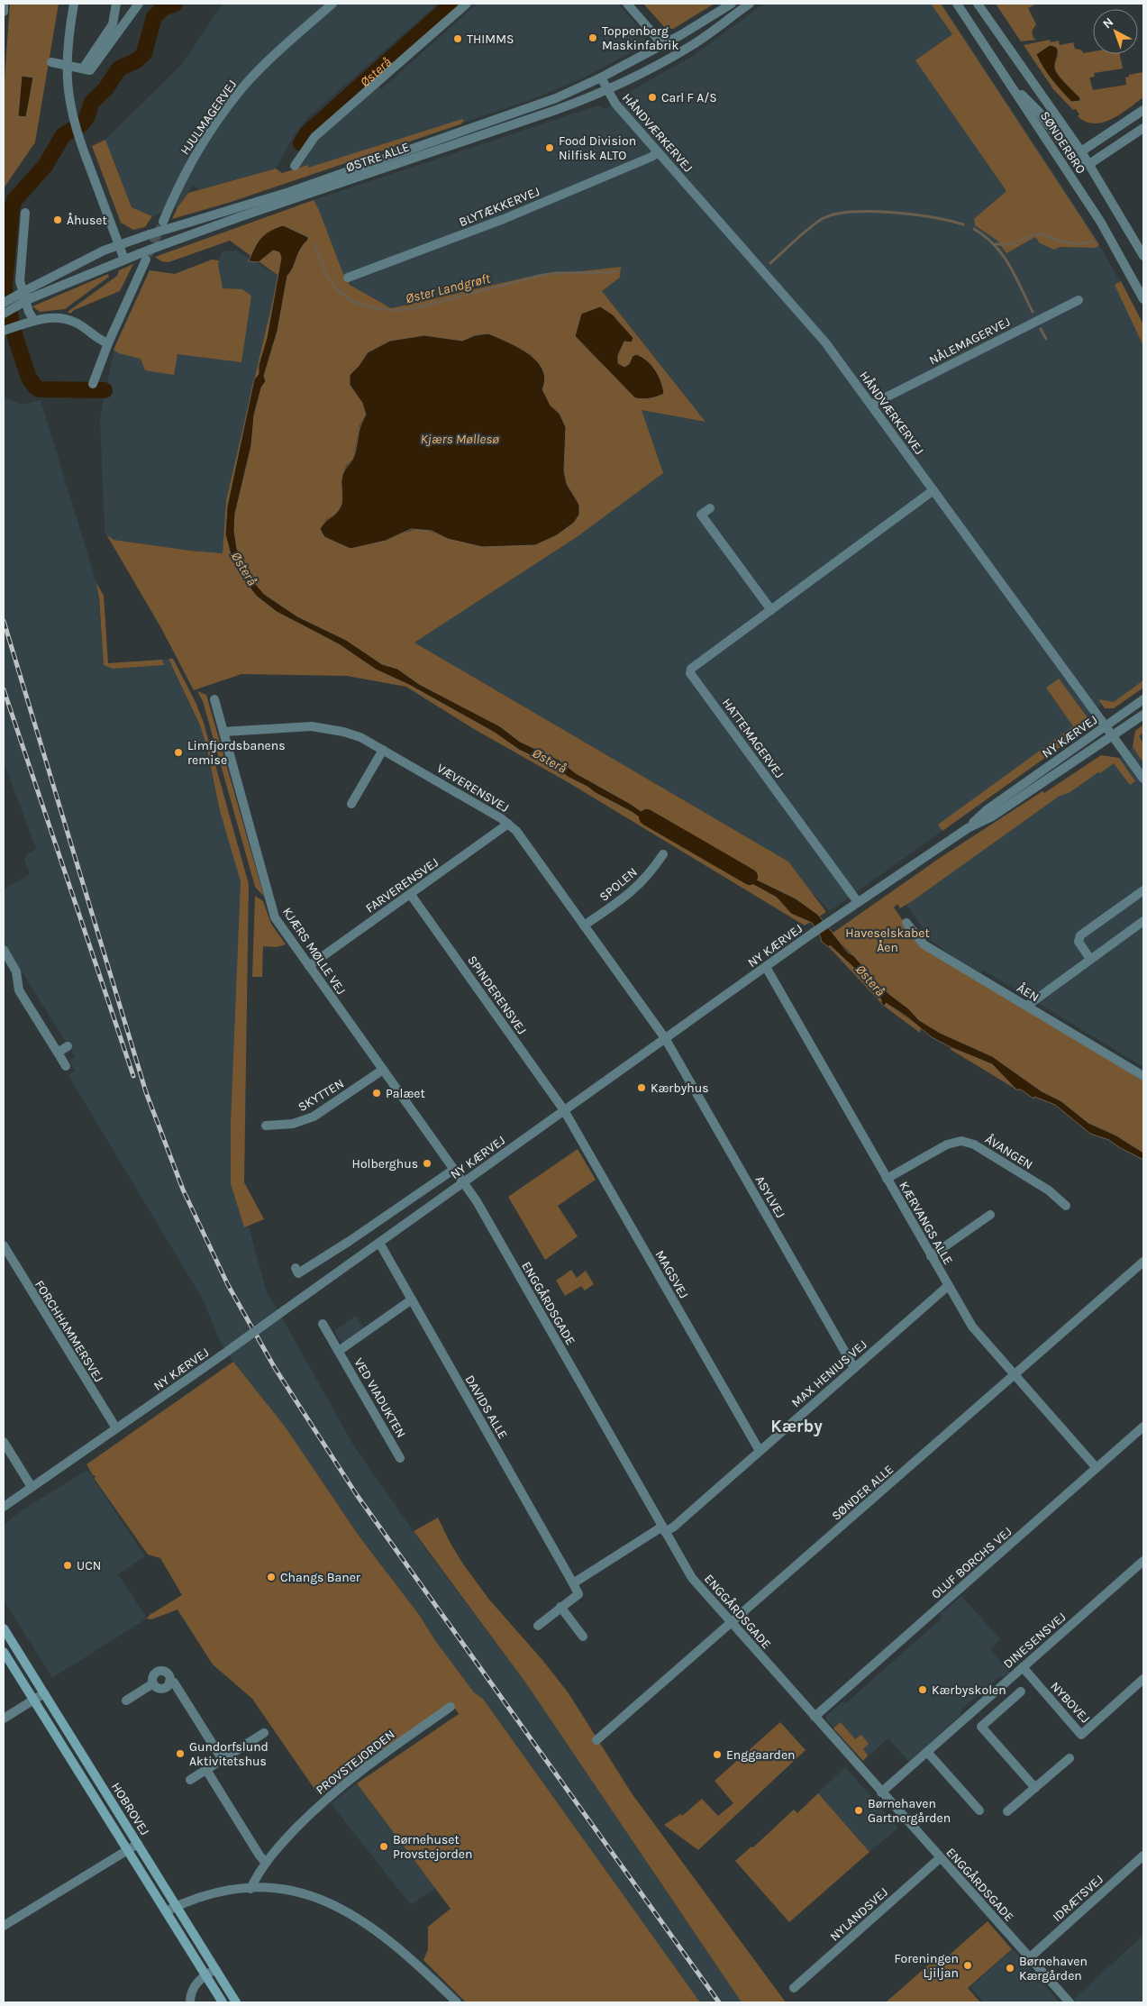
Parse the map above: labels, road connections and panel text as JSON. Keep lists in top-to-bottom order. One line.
{"streets":{"main road":["HOBROVEJ"],"street":["HJULMAGERVEJ","HÅNDVÆRKERVEJ","SØNDERBRO","ØSTRE ALLE","BLYTÆKKERVEJ","NÅLEMAGERVEJ","NY KÆRVEJ","HATTEMAGERVEJ","VÆVERENSVEJ","SPOLEN","FARVERENSVEJ","KJÆRS MØLLE VEJ","ÅEN","SPINDERENSVEJ","SKYTTEN","ÅVANGEN","ASYLVEJ","KÆRVANGS ALLE","MAGSVEJ","ENGGÅRDSGADE","FORCHHAMMERSVEJ","MAX HENIUS VEJ","VED VIADUKTEN","DAVIDS ALLE","SØNDER ALLE","OLUF BORCHS VEJ","DINESENSVEJ","NYBOVEJ","PROVSTEJORDEN","IDRÆTSVEJ","NYLANDSVEJ"]},"crossings":[["HJULMAGERVEJ","ØSTRE ALLE"],["HÅNDVÆRKERVEJ","ØSTRE ALLE"],["HÅNDVÆRKERVEJ","BLYTÆKKERVEJ"],["HÅNDVÆRKERVEJ","NÅLEMAGERVEJ"],["HÅNDVÆRKERVEJ","NY KÆRVEJ"],["HÅNDVÆRKERVEJ","HATTEMAGERVEJ"],["NY KÆRVEJ","HATTEMAGERVEJ"],["NY KÆRVEJ","VÆVERENSVEJ"],["NY KÆRVEJ","KJÆRS MØLLE VEJ"],["NY KÆRVEJ","SPINDERENSVEJ"],["NY KÆRVEJ","ASYLVEJ"],["NY KÆRVEJ","KÆRVANGS ALLE"],["NY KÆRVEJ","MAGSVEJ"],["NY KÆRVEJ","ENGGÅRDSGADE"],["NY KÆRVEJ","FORCHHAMMERSVEJ"],["NY KÆRVEJ","DAVIDS ALLE"],["VÆVERENSVEJ","SPOLEN"],["VÆVERENSVEJ","FARVERENSVEJ"],["VÆVERENSVEJ","KJÆRS MØLLE VEJ"],["VÆVERENSVEJ","ASYLVEJ"],["FARVERENSVEJ","KJÆRS MØLLE VEJ"],["FARVERENSVEJ","SPINDERENSVEJ"],["KJÆRS MØLLE VEJ","SKYTTEN"],["KJÆRS MØLLE VEJ","ENGGÅRDSGADE"],["SPINDERENSVEJ","MAGSVEJ"],["ÅVANGEN","KÆRVANGS ALLE"],["ASYLVEJ","MAX HENIUS VEJ"],["KÆRVANGS ALLE","MAX HENIUS VEJ"],["KÆRVANGS ALLE","SØNDER ALLE"],["KÆRVANGS ALLE","OLUF BORCHS VEJ"],["MAGSVEJ","MAX HENIUS VEJ"],["ENGGÅRDSGADE","MAX HENIUS VEJ"],["ENGGÅRDSGADE","SØNDER ALLE"],["ENGGÅRDSGADE","OLUF BORCHS VEJ"],["ENGGÅRDSGADE","DINESENSVEJ"],["ENGGÅRDSGADE","IDRÆTSVEJ"],["ENGGÅRDSGADE","NYLANDSVEJ"],["VED VIADUKTEN","DAVIDS ALLE"],["DINESENSVEJ","NYBOVEJ"]],"districts":["Kærby"],"water":["Østerå","Øster Landgrøft","Kjærs Møllesø"],"parks":["Haveselskabet Åen"],"places":["Toppenberg Maskinfabrik","THIMMS","Carl F A/S","Food Division Nilfisk ALTO","Åhuset","Limfjordsbanens remise","Kærbyhus","Palæet","Holberghus","UCN","Changs Baner","Kærbyskolen","Gundorfslund Aktivitetshus","Enggaarden","Børnehaven Gartnergården","Børnehuset Provstejorden","Foreningen Ljiljan","Børnehaven Kærgården"],"north":"top left"}
